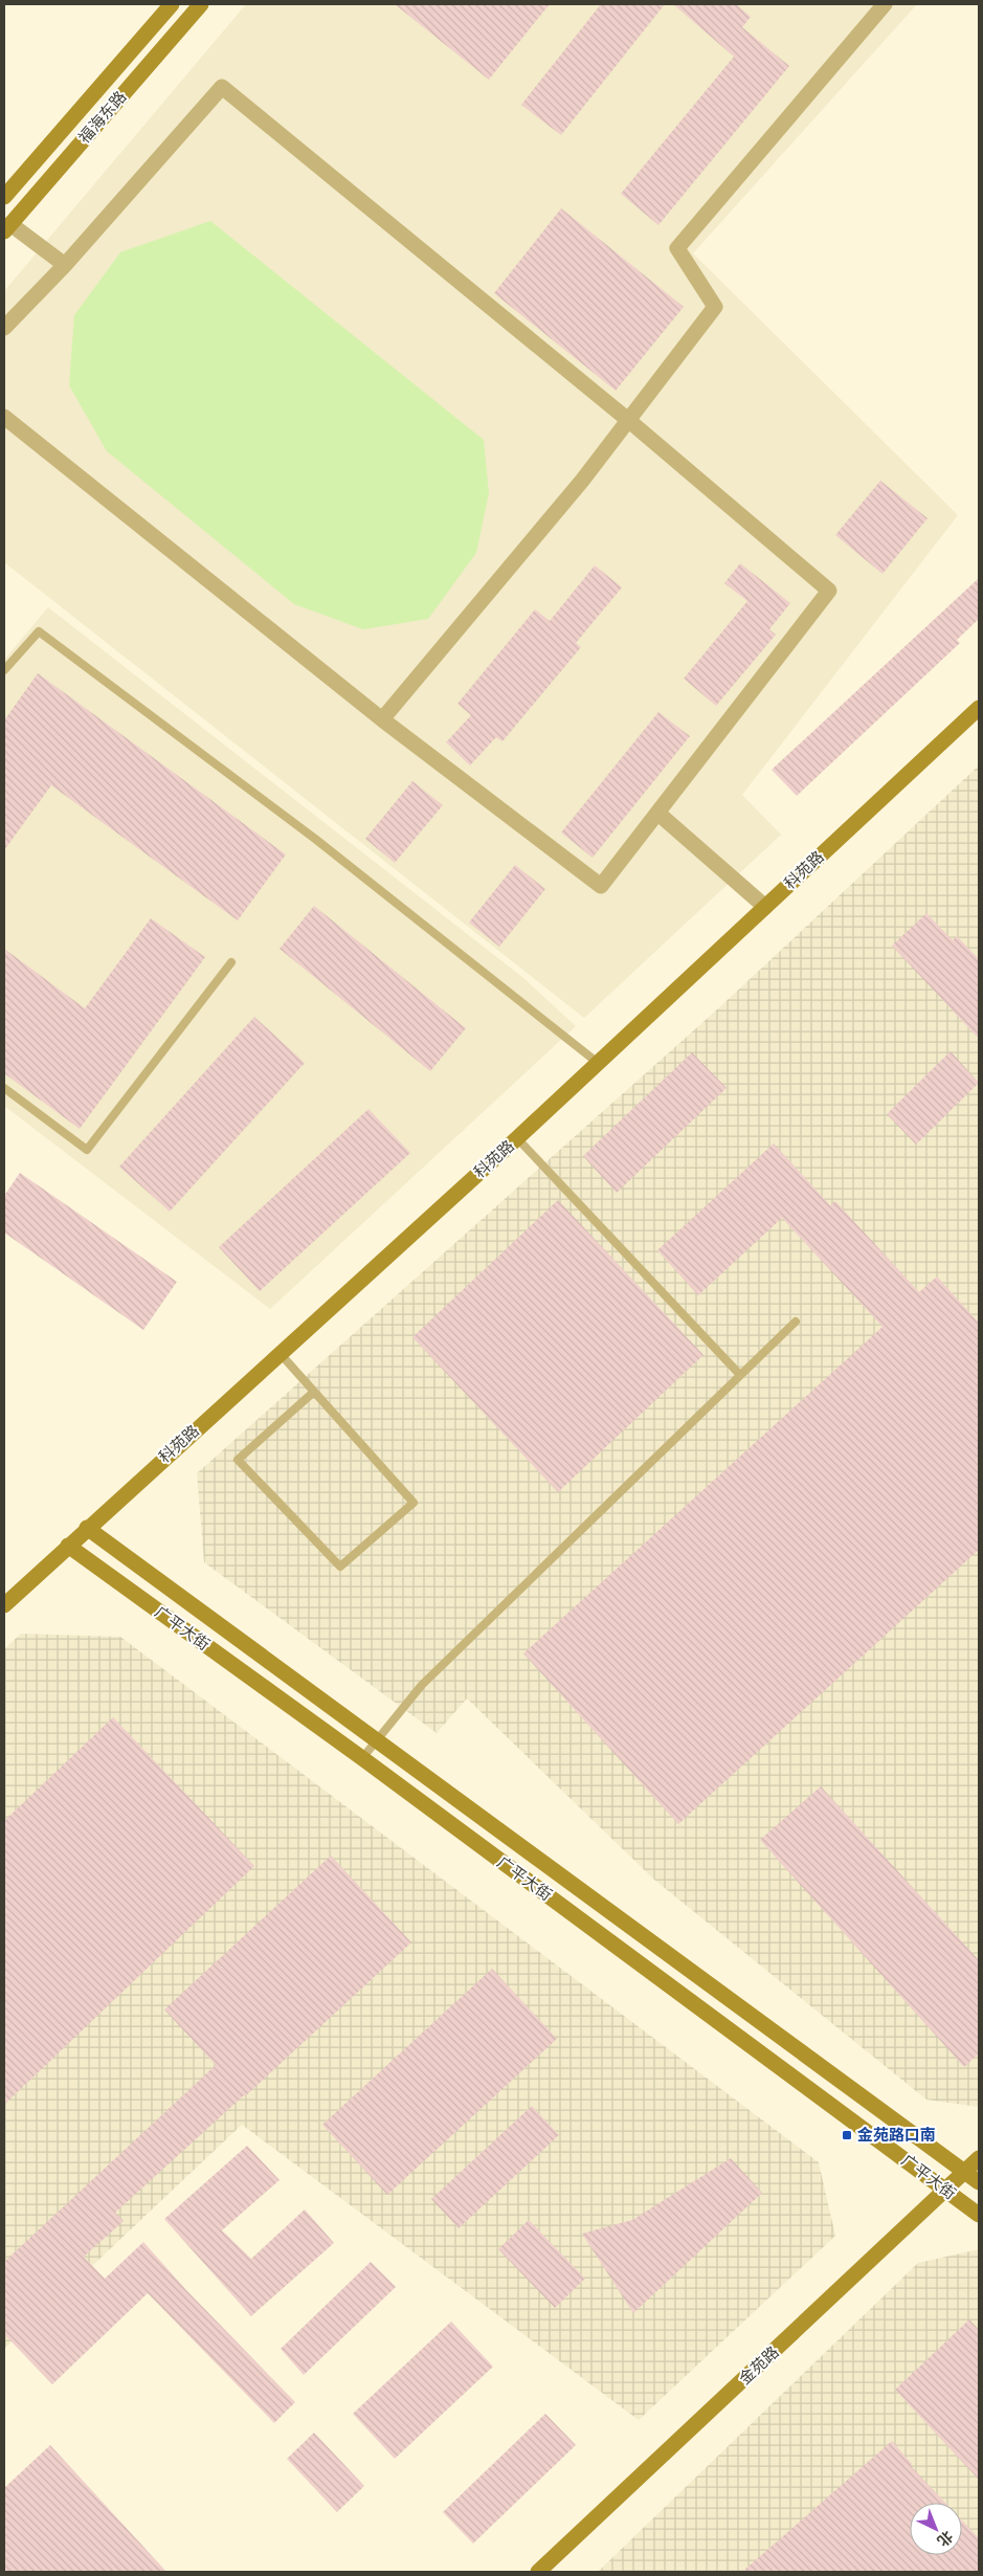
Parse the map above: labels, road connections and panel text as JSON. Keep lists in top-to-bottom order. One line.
{"streets":{"street":["福海东路","科苑路","广平大街","金苑路"]},"crossings":[["科苑路","广平大街"],["广平大街","金苑路"]],"places":{"transit":["金苑路口南"]},"north":"bottom right"}
